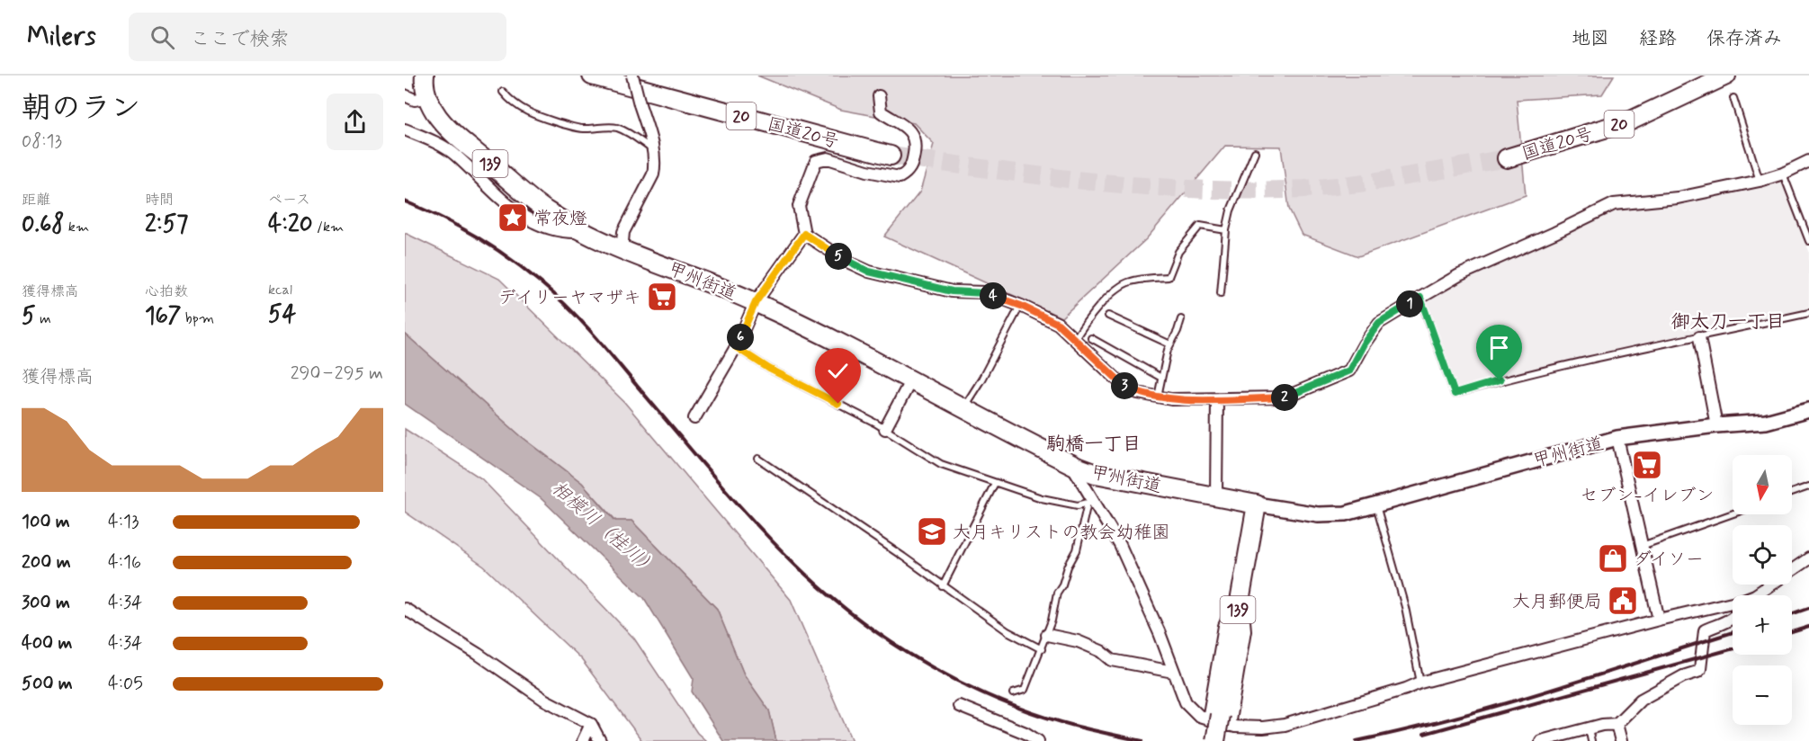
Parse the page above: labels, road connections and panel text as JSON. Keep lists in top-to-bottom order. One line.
{"streets":{"highway":["20","国道20号","139","甲州街道"]},"crossings":[["139","甲州街道"]],"districts":["御太刀一丁目","駒橋一丁目"],"water":["相模川（桂川）"],"places":{"place":["常夜燈"],"supermarket":["デイリーヤマザキ","セブン-イレブン"],"school or university":["大月キリストの教会幼稚園"],"shop":["ダイソー"],"public building":["大月郵便局"]},"north":"bottom","page":{"header":"Milers","search":"ここで検索","nav":["地図","経路","保存済み"],"heading":["朝のラン","08:13"],"stats":[["距離","0.68 km"],["時間","2:57"],["ペース","4:20 /km"],["獲得標高","5 m"],["心拍数","167 bpm"],["kcal","54"]],"pins":["5","4","1","6","3","2"],"chart":["獲得標高","290–295 m"],"map_buttons":["+","−"],"list":[{"name":"100 m","note":"4:13"},{"name":"200 m","note":"4:16"},{"name":"300 m","note":"4:34"},{"name":"400 m","note":"4:34"},{"name":"500 m","note":"4:05"}]}}
